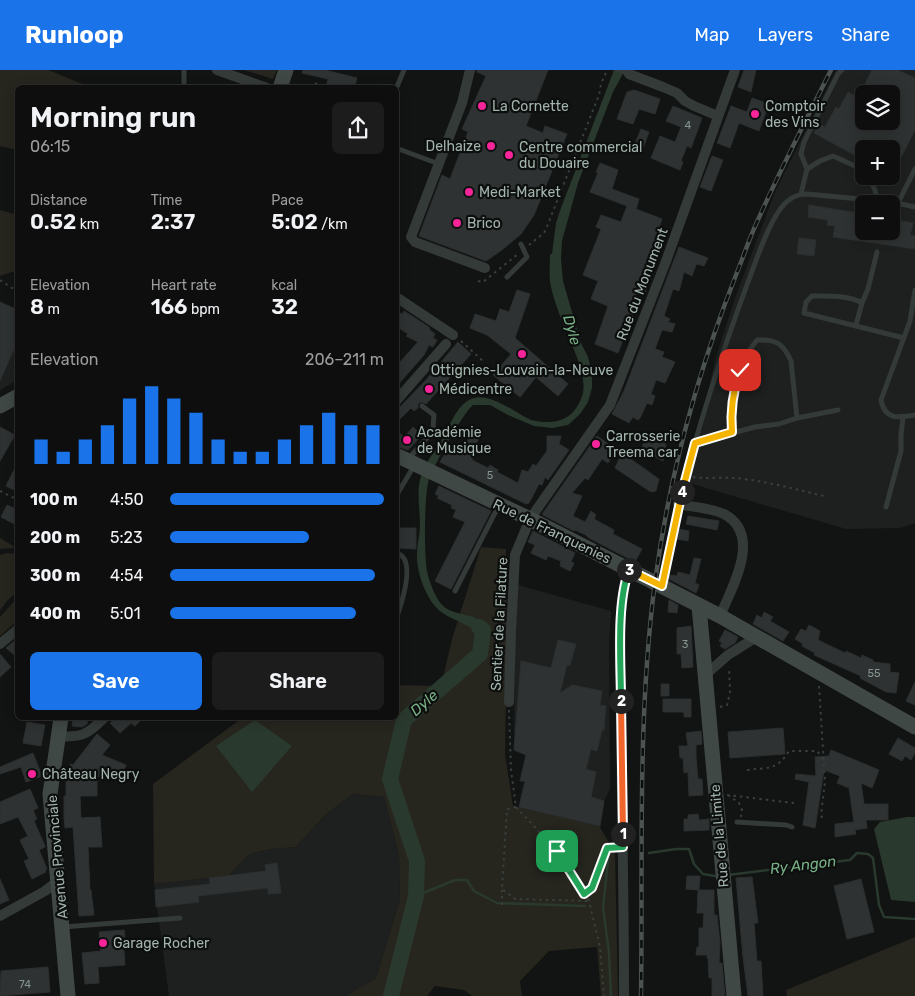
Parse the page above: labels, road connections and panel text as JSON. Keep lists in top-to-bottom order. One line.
{"streets":{"street":["Rue du Monument","Rue de Franquenies","Sentier de la Filature","Rue de la Limite","Avenue Provinciale"]},"crossings":[["Rue du Monument","Rue de Franquenies"],["Rue du Monument","Sentier de la Filature"],["Rue de Franquenies","Sentier de la Filature"],["Rue de Franquenies","Rue de la Limite"]],"water":["Dyle","Ry Angon"],"places":["La Cornette","Comptoir des Vins","Delhaize","Centre commercial du Douaire","Medi-Market","Brico","Ottignies-Louvain-la-Neuve","Médicentre","Académie de Musique","Carrosserie Treema car","Château Negry","Garage Rocher"],"house_numbers":["4","5","3","55","74"],"page":{"header":"Runloop","nav":["Map","Layers","Share"],"map_buttons":["+","−"],"heading":["Morning run","06:15"],"stats":[["Distance","0.52 km"],["Time","2:37"],["Pace","5:02 /km"],["Elevation","8 m"],["Heart rate","166 bpm"],["kcal","32"]],"chart":["Elevation","206–211 m"],"pins":["4","3","2","1"],"list":[{"name":"100 m","note":"4:50"},{"name":"200 m","note":"5:23"},{"name":"300 m","note":"4:54"},{"name":"400 m","note":"5:01"}],"buttons":["Save","Share"]}}
